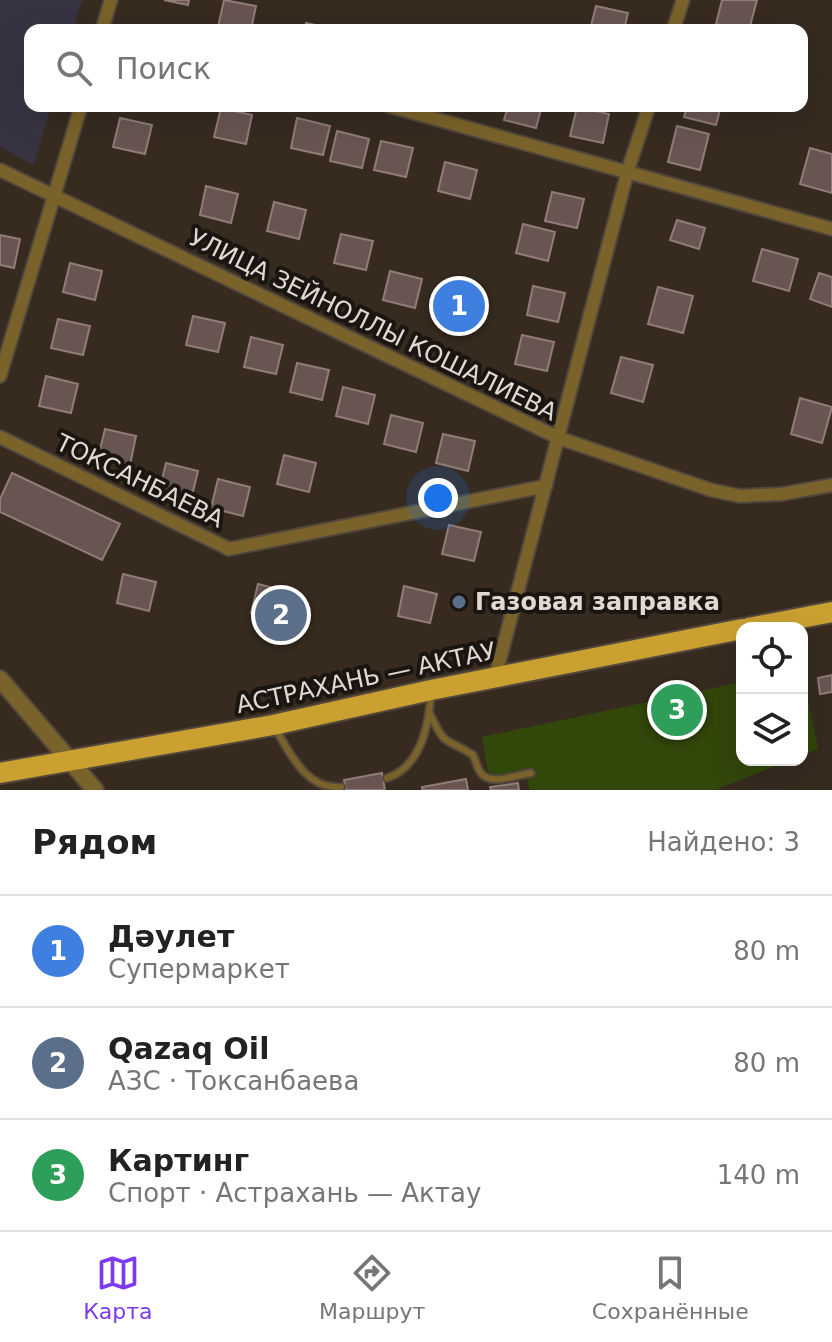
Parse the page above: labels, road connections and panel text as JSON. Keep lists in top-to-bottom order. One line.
{"streets":{"highway":["АСТРАХАНЬ — АКТАУ"],"street":["УЛИЦА ЗЕЙНОЛЛЫ КОШАЛИЕВА","ТОКСАНБАЕВА"]},"places":["Газовая заправка"],"page":{"search":"Поиск","pins":["1","2","3"],"heading":["Рядом","Найдено: 3"],"list":[{"mark":"1","name":"Дәулет","note":"Супермаркет","value":"80 m"},{"mark":"2","name":"Qazaq Oil","note":"АЗС · Токсанбаева","value":"80 m"},{"mark":"3","name":"Картинг","note":"Спорт · Астрахань — Актау","value":"140 m"}],"nav":["Карта","Маршрут","Сохранённые"]}}
